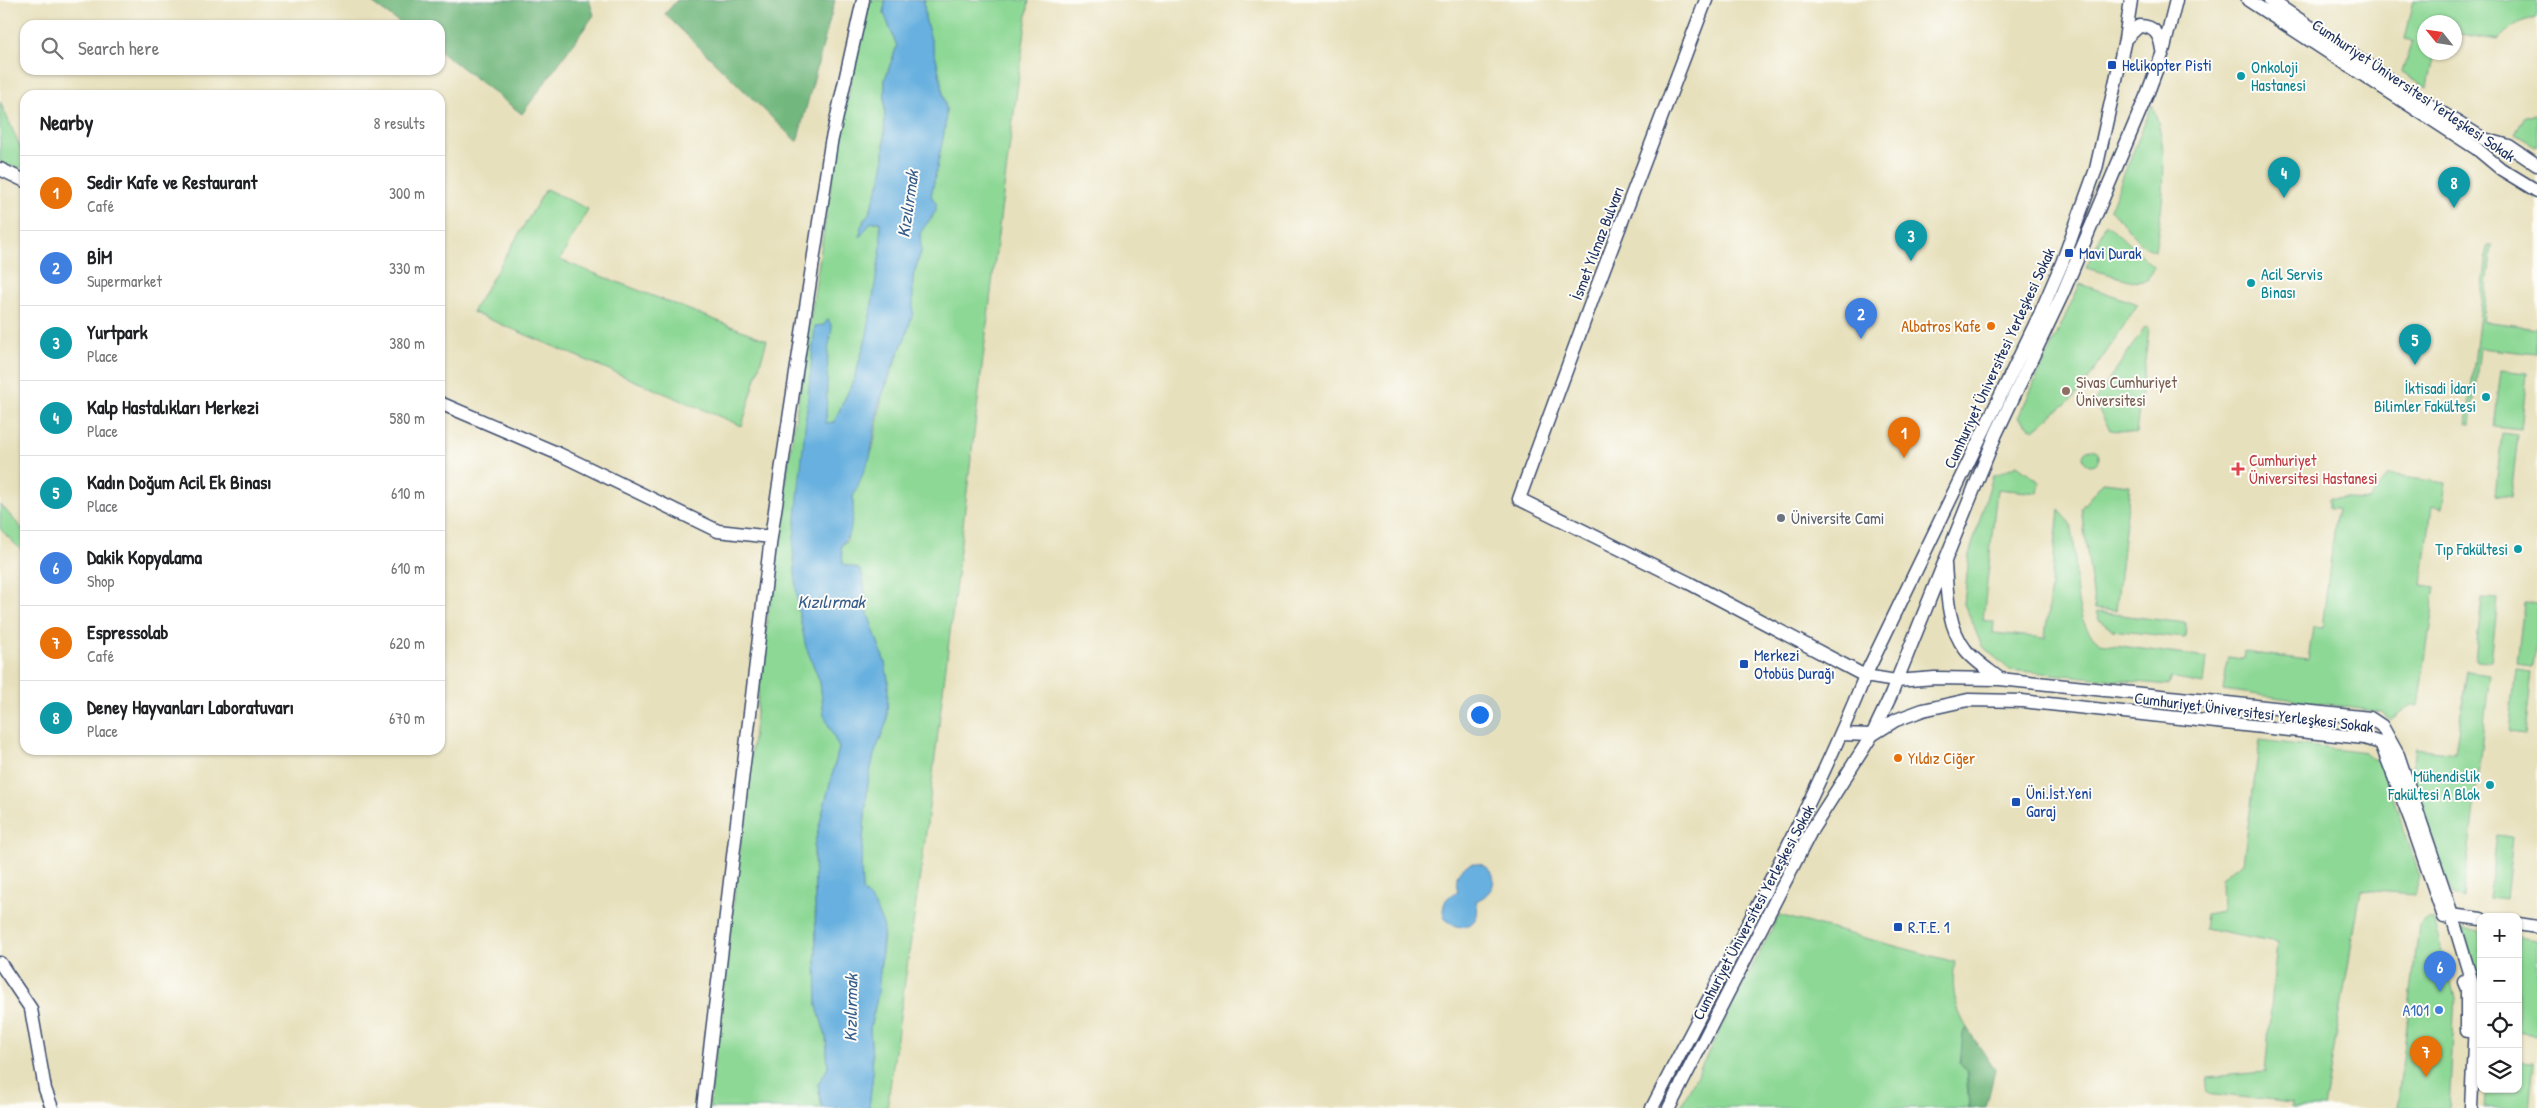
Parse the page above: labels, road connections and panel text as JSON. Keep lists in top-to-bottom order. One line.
{"streets":{"street":["Cumhuriyet Üniversitesi Yerleşkesi Sokak","İsmet Yılmaz Bulvarı"]},"crossings":[["Cumhuriyet Üniversitesi Yerleşkesi Sokak","İsmet Yılmaz Bulvarı"]],"water":["Kızılırmak"],"places":{"transit":["Helikopter Pisti","Mavi Durak","Merkezi Otobüs Durağı","Üni.İst.Yeni Garaj","R.T.E. 1"],"other":["Onkoloji Hastanesi","Acil Servis Binası","Albatros Kafe","Sivas Cumhuriyet Üniversitesi","İktisadi İdari Bilimler Fakültesi","Üniversite Cami","Tıp Fakültesi","Yıldız Ciğer","Mühendislik Fakültesi A Blok","A101"],"health":["Cumhuriyet Üniversitesi Hastanesi"]},"north":"top left","page":{"search":"Search here","heading":["Nearby","8 results"],"list":[{"mark":"1","name":"Sedir Kafe ve Restaurant","note":"Café","value":"300 m"},{"mark":"2","name":"BİM","note":"Supermarket","value":"330 m"},{"mark":"3","name":"Yurtpark","note":"Place","value":"380 m"},{"mark":"4","name":"Kalp Hastalıkları Merkezi","note":"Place","value":"580 m"},{"mark":"5","name":"Kadın Doğum Acil Ek Binası","note":"Place","value":"610 m"},{"mark":"6","name":"Dakik Kopyalama","note":"Shop","value":"610 m"},{"mark":"7","name":"Espressolab","note":"Café","value":"620 m"},{"mark":"8","name":"Deney Hayvanları Laboratuvarı","note":"Place","value":"670 m"}],"pins":["4","8","3","2","5","1","6","7"],"map_buttons":["+","−"]}}
